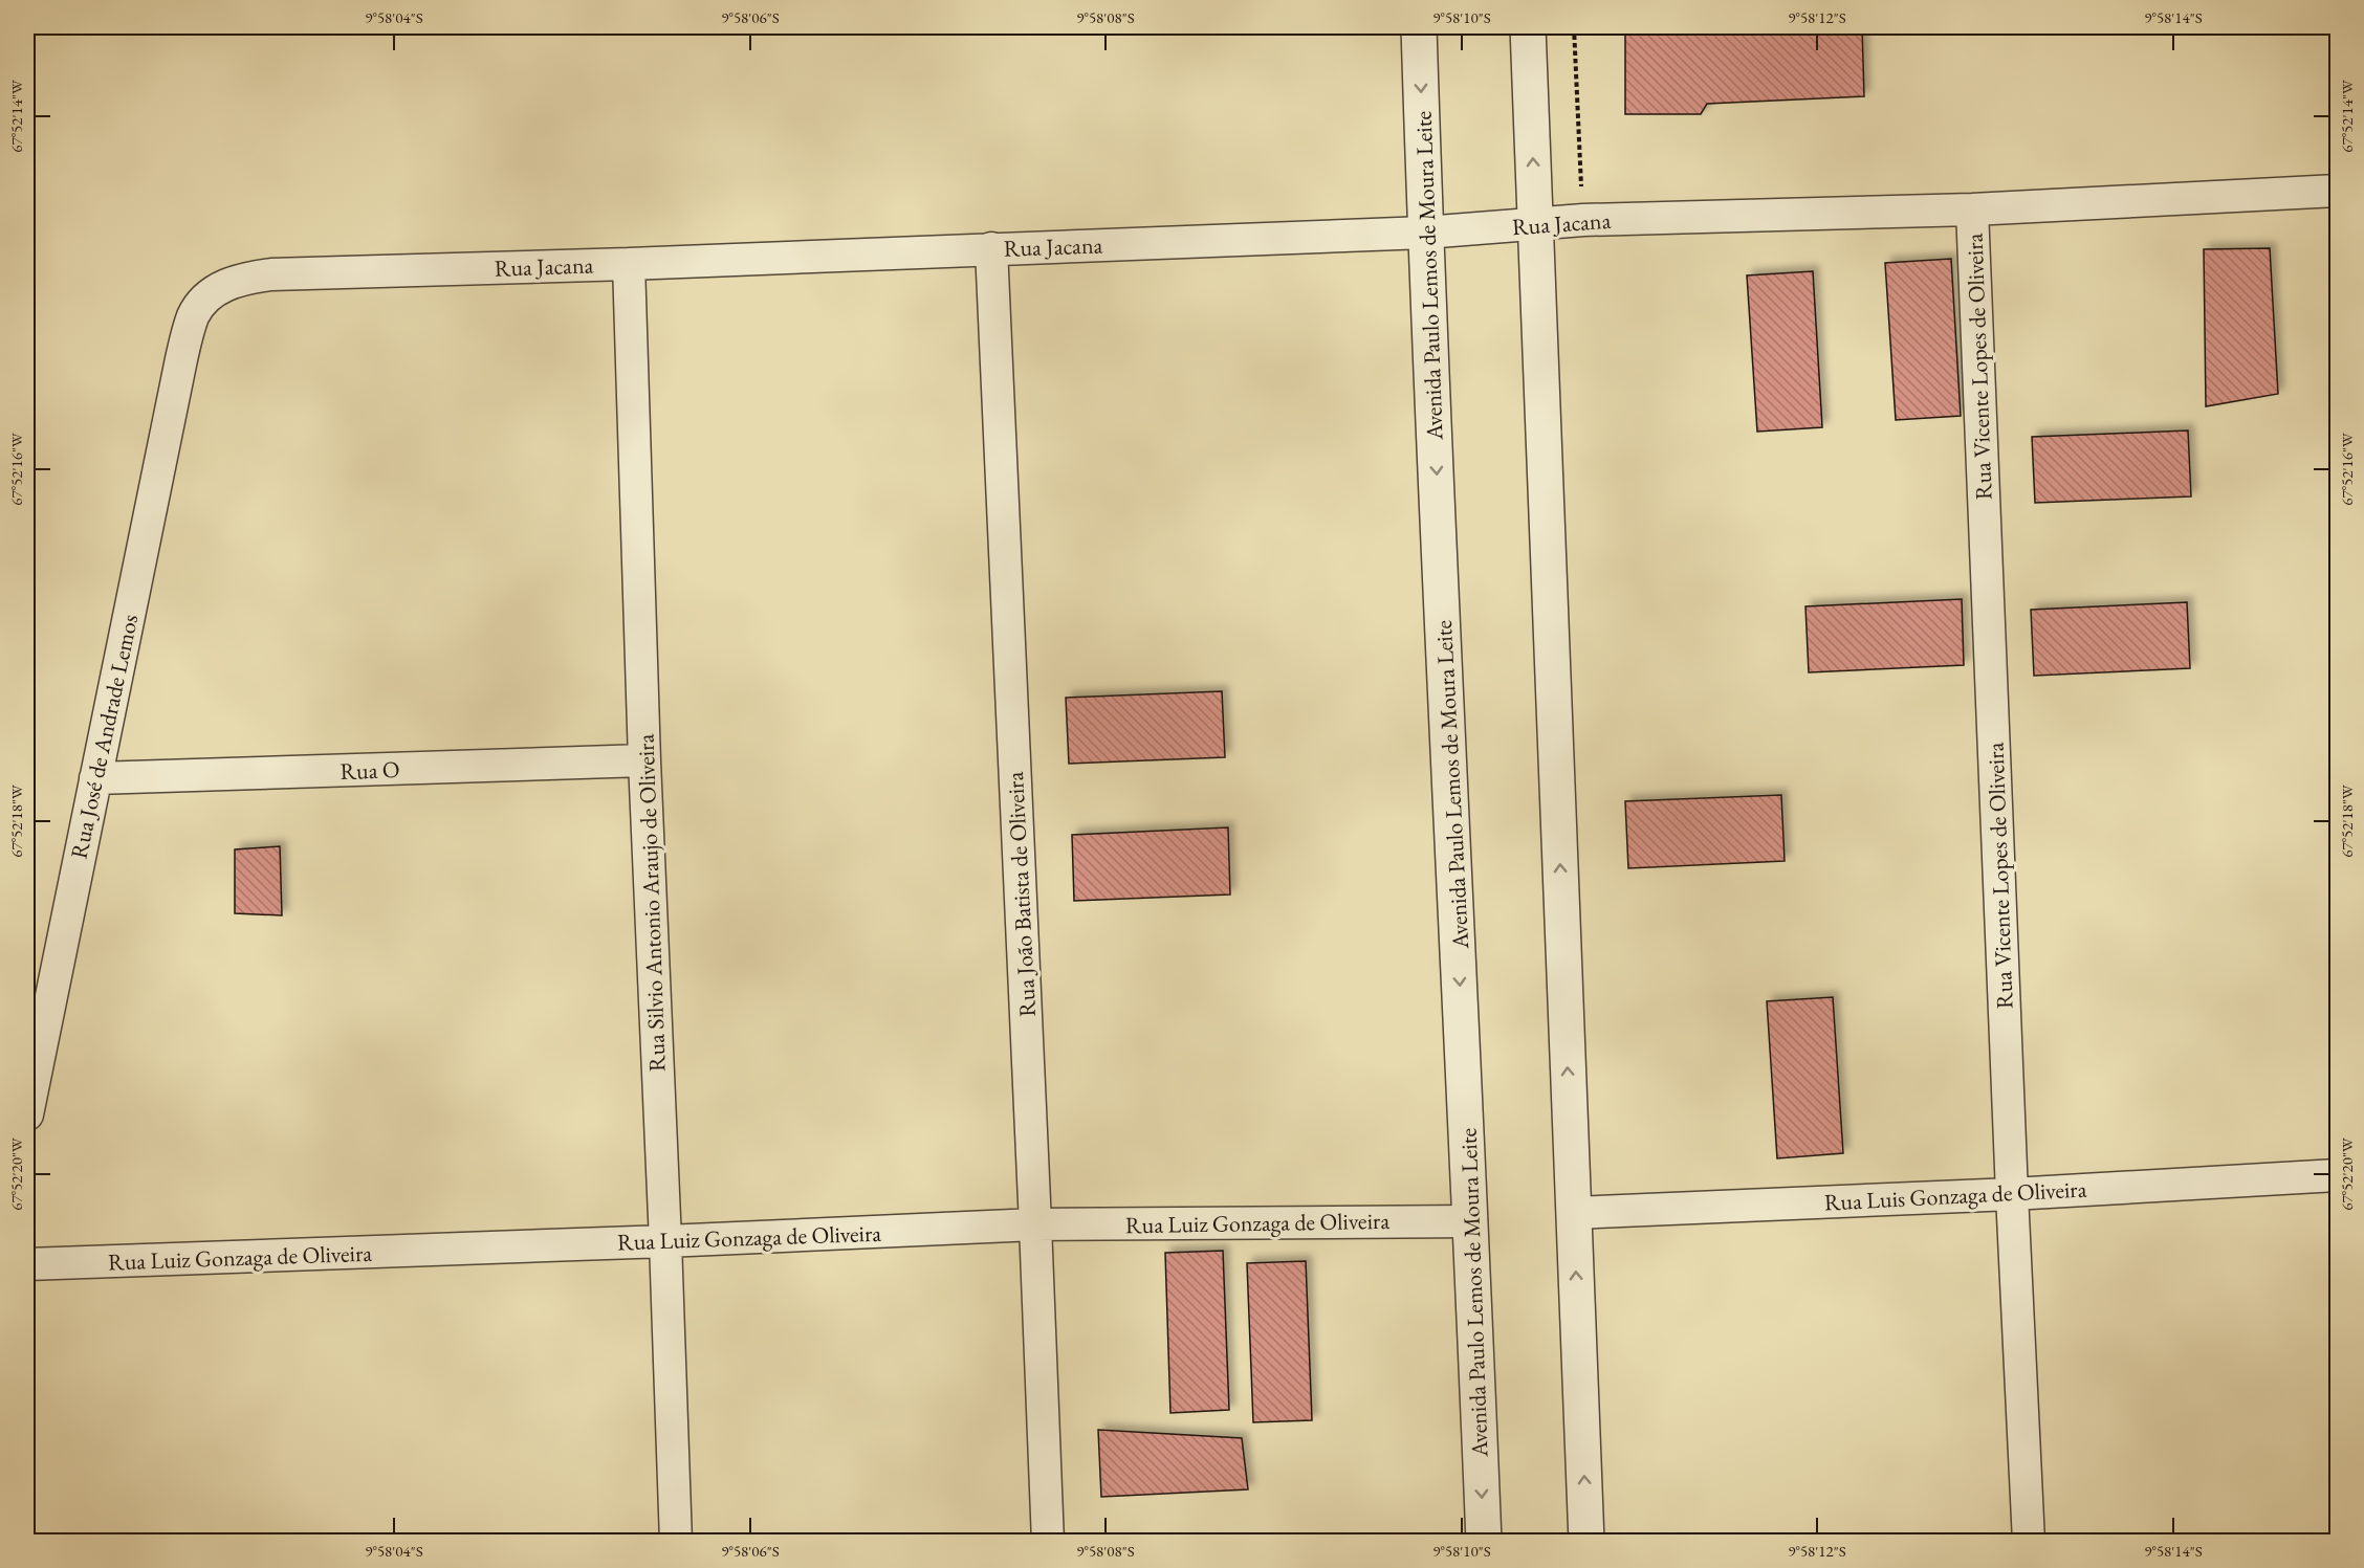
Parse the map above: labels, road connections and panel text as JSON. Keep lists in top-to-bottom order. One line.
{"streets":{"street":["Rua Jacana","Avenida Paulo Lemos de Moura Leite","Rua Vicente Lopes de Oliveira","Rua José de Andrade Lemos","Rua O","Rua João Batista de Oliveira","Rua Silvio Antonio Araujo de Oliveira","Rua Luis Gonzaga de Oliveira","Rua Luiz Gonzaga de Oliveira"]},"crossings":[["Rua Jacana","Avenida Paulo Lemos de Moura Leite"],["Rua Jacana","Rua Vicente Lopes de Oliveira"],["Rua Jacana","Rua José de Andrade Lemos"],["Rua Jacana","Rua João Batista de Oliveira"],["Rua Jacana","Rua Silvio Antonio Araujo de Oliveira"],["Avenida Paulo Lemos de Moura Leite","Rua Luiz Gonzaga de Oliveira"],["Rua Vicente Lopes de Oliveira","Rua Luis Gonzaga de Oliveira"],["Rua José de Andrade Lemos","Rua O"],["Rua O","Rua Silvio Antonio Araujo de Oliveira"],["Rua João Batista de Oliveira","Rua Luiz Gonzaga de Oliveira"],["Rua Silvio Antonio Araujo de Oliveira","Rua Luiz Gonzaga de Oliveira"]],"coordinates":["9°58'04\"S","9°58'06\"S","9°58'08\"S","9°58'10\"S","9°58'12\"S","9°58'14\"S","67°52'14\"W","67°52'16\"W","67°52'18\"W","67°52'20\"W"]}
